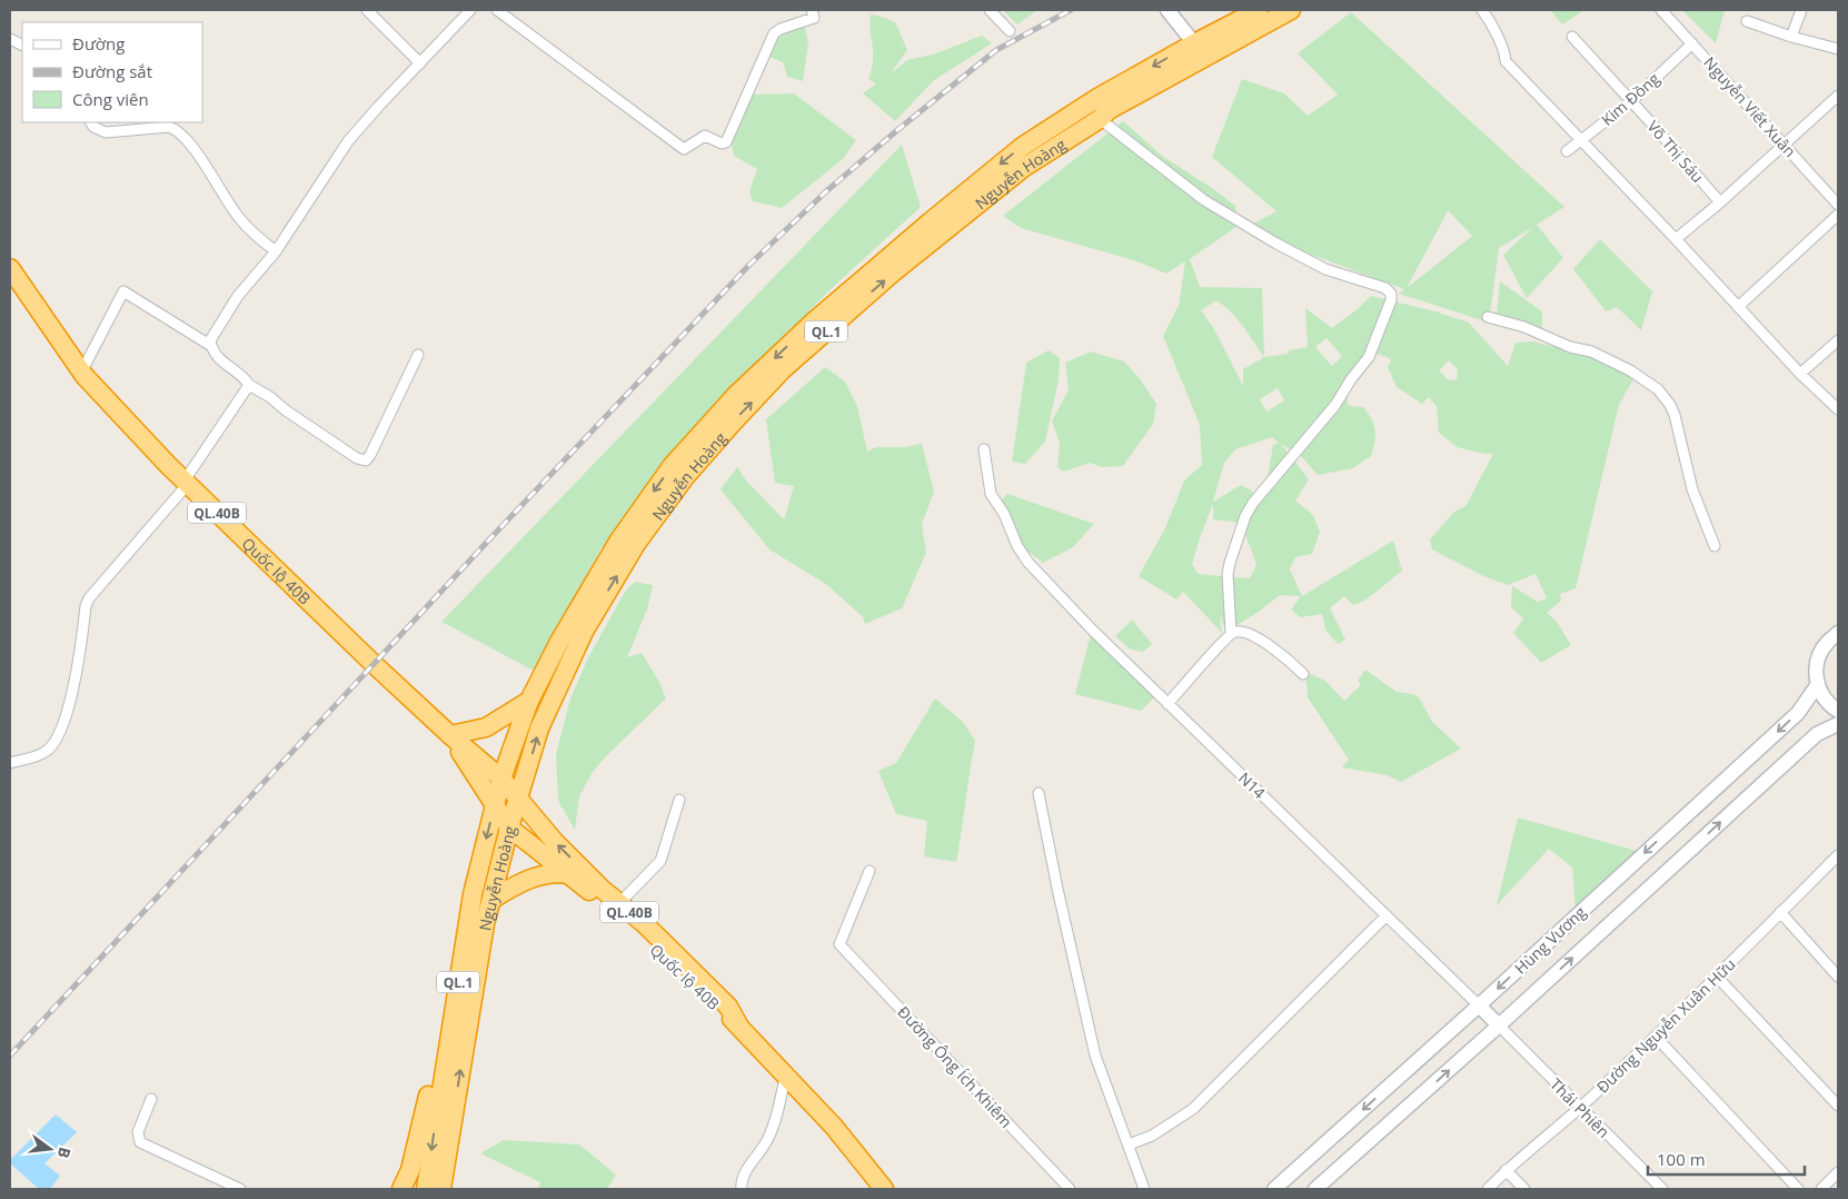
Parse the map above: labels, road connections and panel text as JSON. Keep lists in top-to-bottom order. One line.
{"streets":{"highway":["Nguyễn Hoàng","QL.1","QL.40B","Quốc lộ 40B"],"main road":["Hùng Vương"],"street":["Kim Đồng","Nguyễn Viết Xuân","Võ Thị Sáu","N14","Đường Nguyễn Xuân Hữu","Đường Ông Ích Khiêm","Thái Phiên"]},"crossings":[["Kim Đồng","Nguyễn Viết Xuân"],["Kim Đồng","Võ Thị Sáu"],["Nguyễn Hoàng","Quốc lộ 40B"],["N14","Hùng Vương"],["Hùng Vương","Thái Phiên"],["Đường Nguyễn Xuân Hữu","Thái Phiên"]],"legend":["Đường","Đường sắt","Công viên"],"scale_bar":"100 m","north":"right"}
